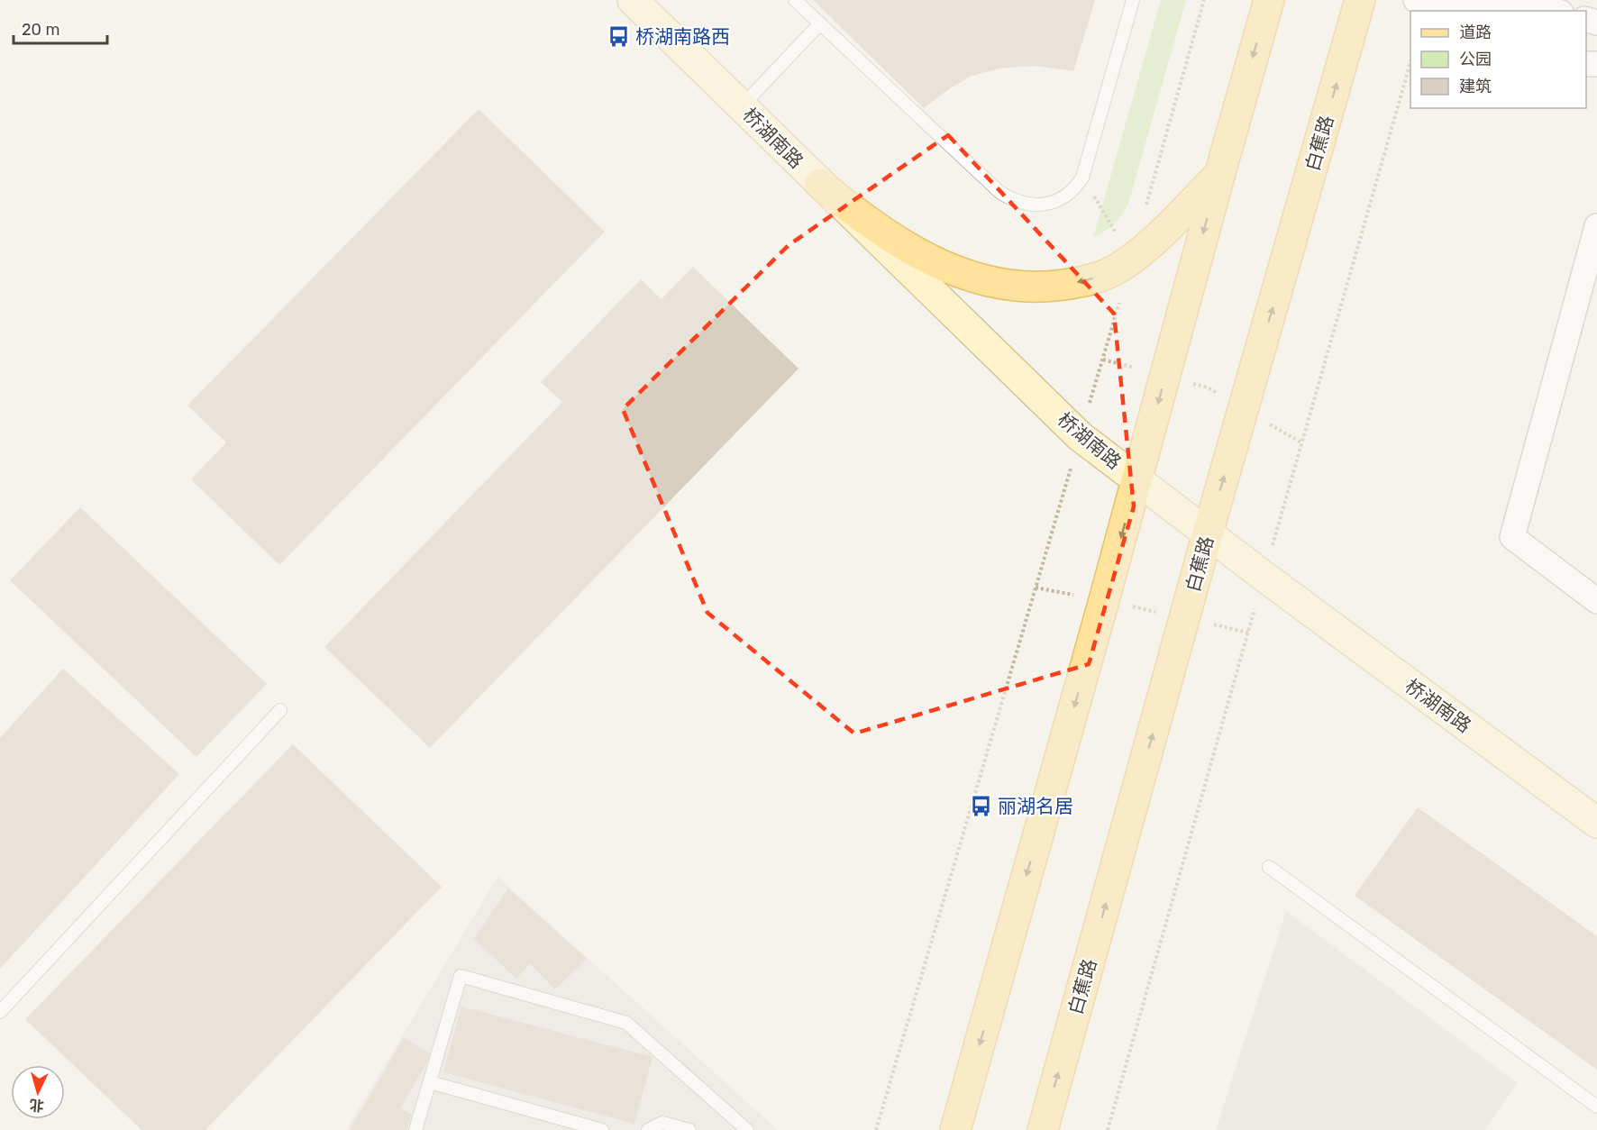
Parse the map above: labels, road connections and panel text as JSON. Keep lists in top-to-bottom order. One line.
{"streets":{"main road":["白蕉路"],"street":["桥湖南路"]},"crossings":[["桥湖南路","白蕉路"]],"places":{"bus stop":["桥湖南路西","丽湖名居"]},"legend":["道路","公园","建筑"],"scale_bar":"20 m","north":"bottom"}
